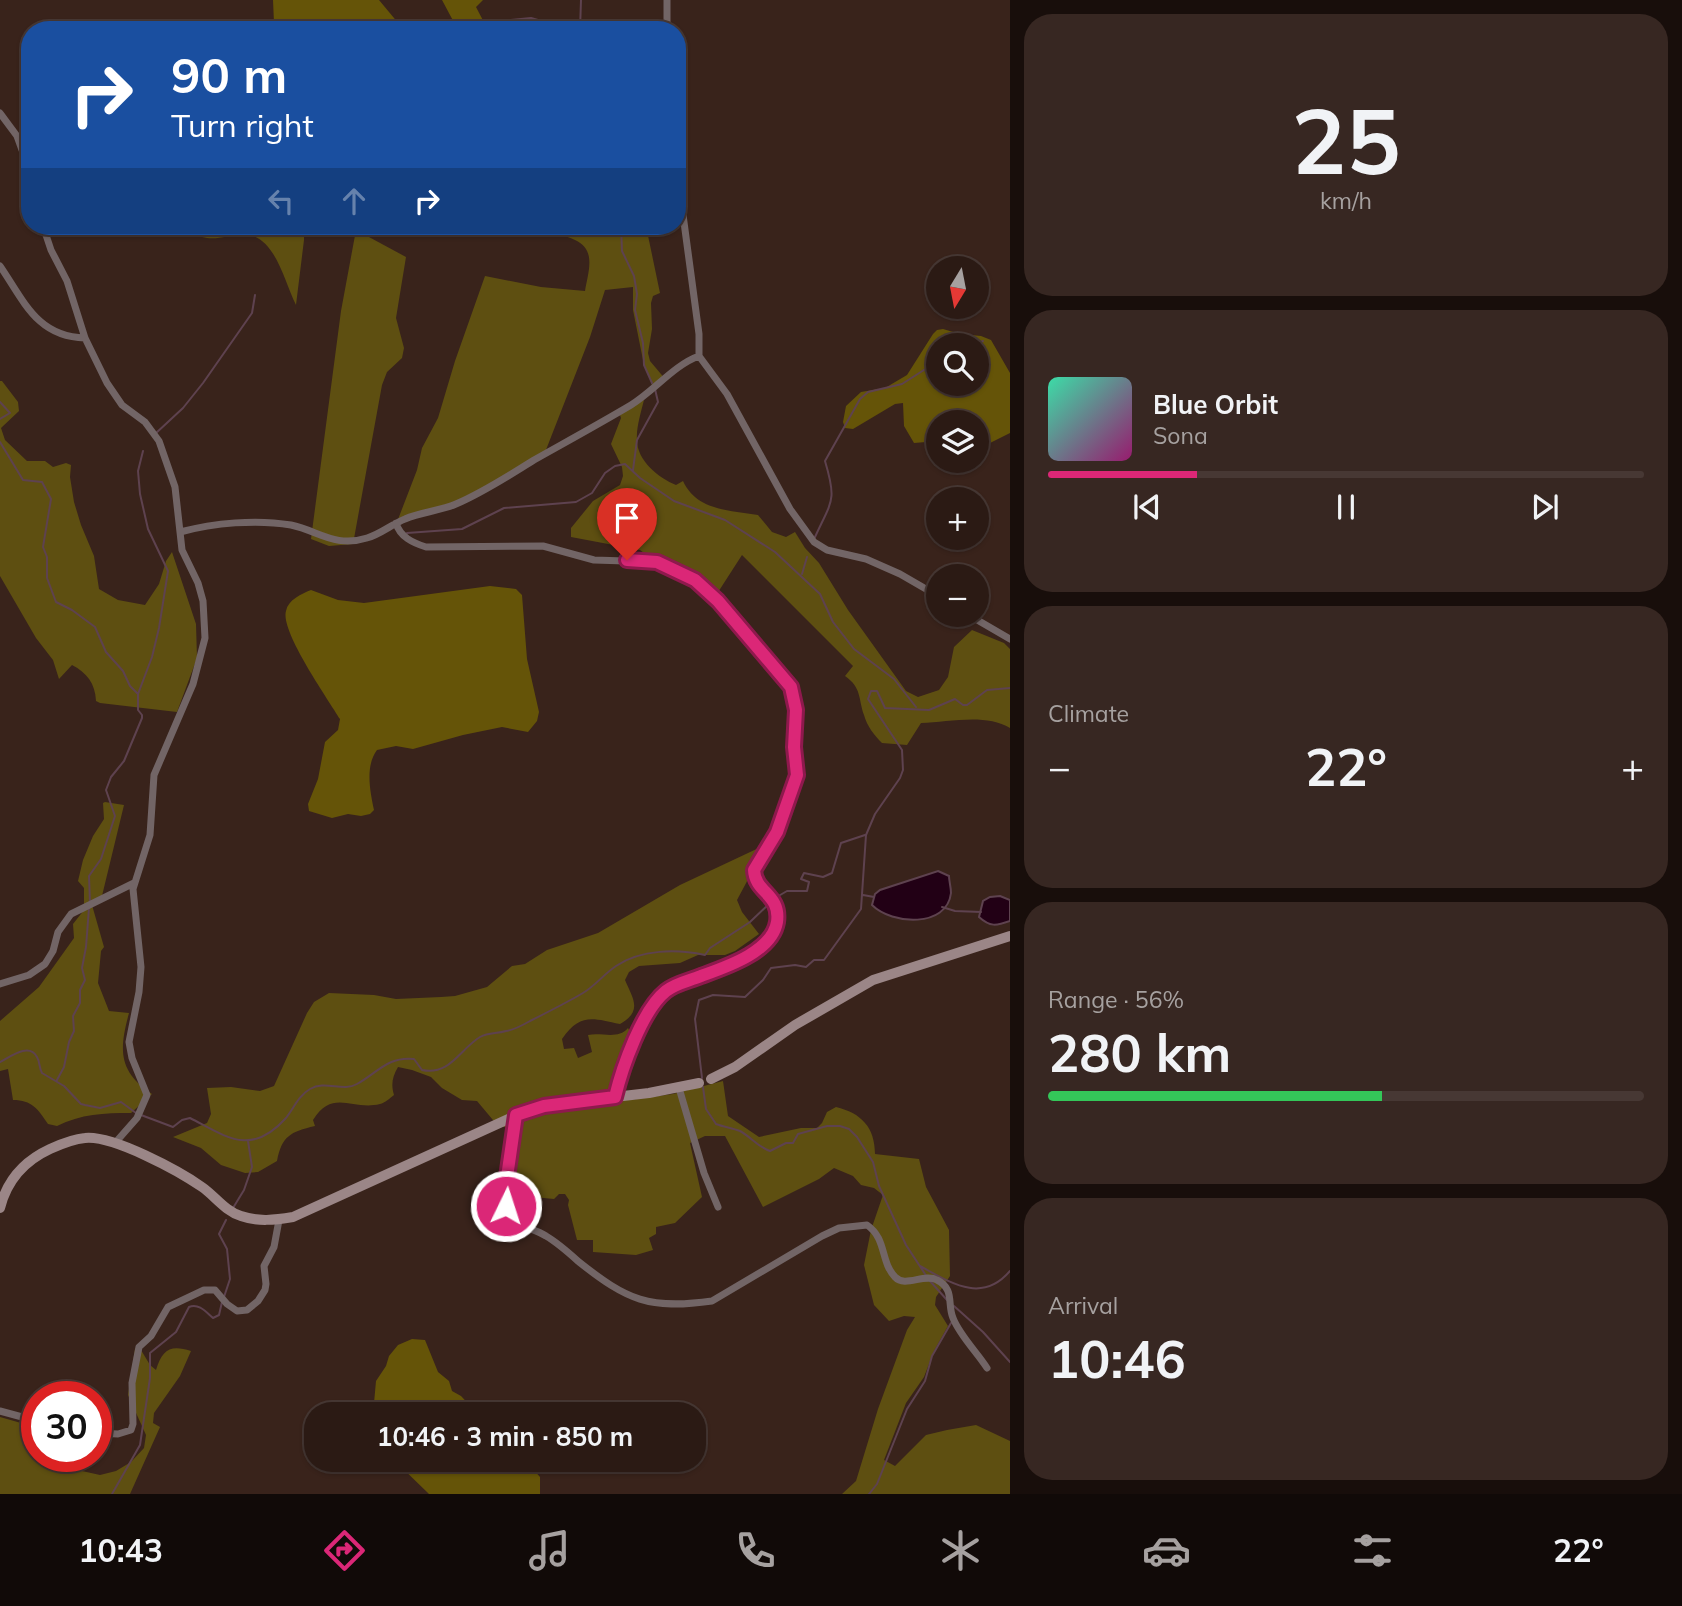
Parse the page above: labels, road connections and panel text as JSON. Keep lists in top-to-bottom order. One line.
{"north":"bottom","page":{"tile":[["25","km/h"],"Climate",["Range · 56%","280 km"],["Arrival","10:46"]],"turn":["90 m","Turn right"],"map_buttons":["+","−"],"song":["Blue Orbit","Sona"],"heat":["−","22°","+"],"limit":"30","trip":"10:46 · 3 min · 850 m","tabs":["10:43","22°"]}}
